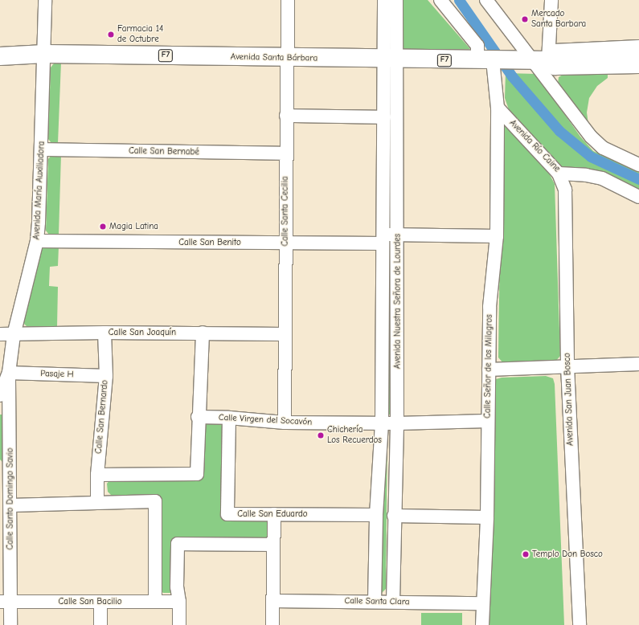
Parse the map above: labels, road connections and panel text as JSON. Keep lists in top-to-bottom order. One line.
{"streets":{"highway":["F7","Avenida Santa Bárbara"],"street":["Avenida Río Caine","Calle San Bernabé","Avenida María Auxiliadora","Calle Santa Cecilia","Calle San Benito","Avenida Nuestra Señora de Lourdes","Calle San Joaquín","Calle Señor de los Milagros","Pasaje H","Avenida San Juan Bosco","Calle San Bernardo","Calle Virgen del Socavón","Calle Santo Domingo Savio","Calle San Eduardo","Calle San Bacilio","Calle Santa Clara"]},"crossings":[["Avenida Santa Bárbara","Avenida María Auxiliadora"],["Avenida Santa Bárbara","Calle Santa Cecilia"],["Avenida Santa Bárbara","Avenida Nuestra Señora de Lourdes"],["Avenida Río Caine","Calle Señor de los Milagros"],["Avenida Río Caine","Avenida San Juan Bosco"],["Calle San Bernabé","Avenida María Auxiliadora"],["Calle San Bernabé","Calle Santa Cecilia"],["Avenida María Auxiliadora","Calle San Benito"],["Avenida María Auxiliadora","Calle San Joaquín"],["Avenida María Auxiliadora","Pasaje H"],["Avenida María Auxiliadora","Calle Santo Domingo Savio"],["Calle Santa Cecilia","Calle San Benito"],["Calle Santa Cecilia","Calle San Joaquín"],["Calle Santa Cecilia","Calle Virgen del Socavón"],["Calle San Benito","Avenida Nuestra Señora de Lourdes"],["Calle San Benito","Calle Señor de los Milagros"],["Avenida Nuestra Señora de Lourdes","Calle Virgen del Socavón"],["Avenida Nuestra Señora de Lourdes","Calle San Eduardo"],["Avenida Nuestra Señora de Lourdes","Calle Santa Clara"],["Calle San Joaquín","Calle San Bernardo"],["Calle Señor de los Milagros","Calle Virgen del Socavón"],["Calle Señor de los Milagros","Calle Santa Clara"],["Pasaje H","Calle San Bernardo"],["Pasaje H","Calle Santo Domingo Savio"],["Calle Virgen del Socavón","Calle San Eduardo"],["Calle Santo Domingo Savio","Calle San Bacilio"]],"places":["Mercado Santa Barbara","Farmacia 14 de Octubre","Magia Latina","Chichería Los Recuerdos","Templo Don Bosco"]}
